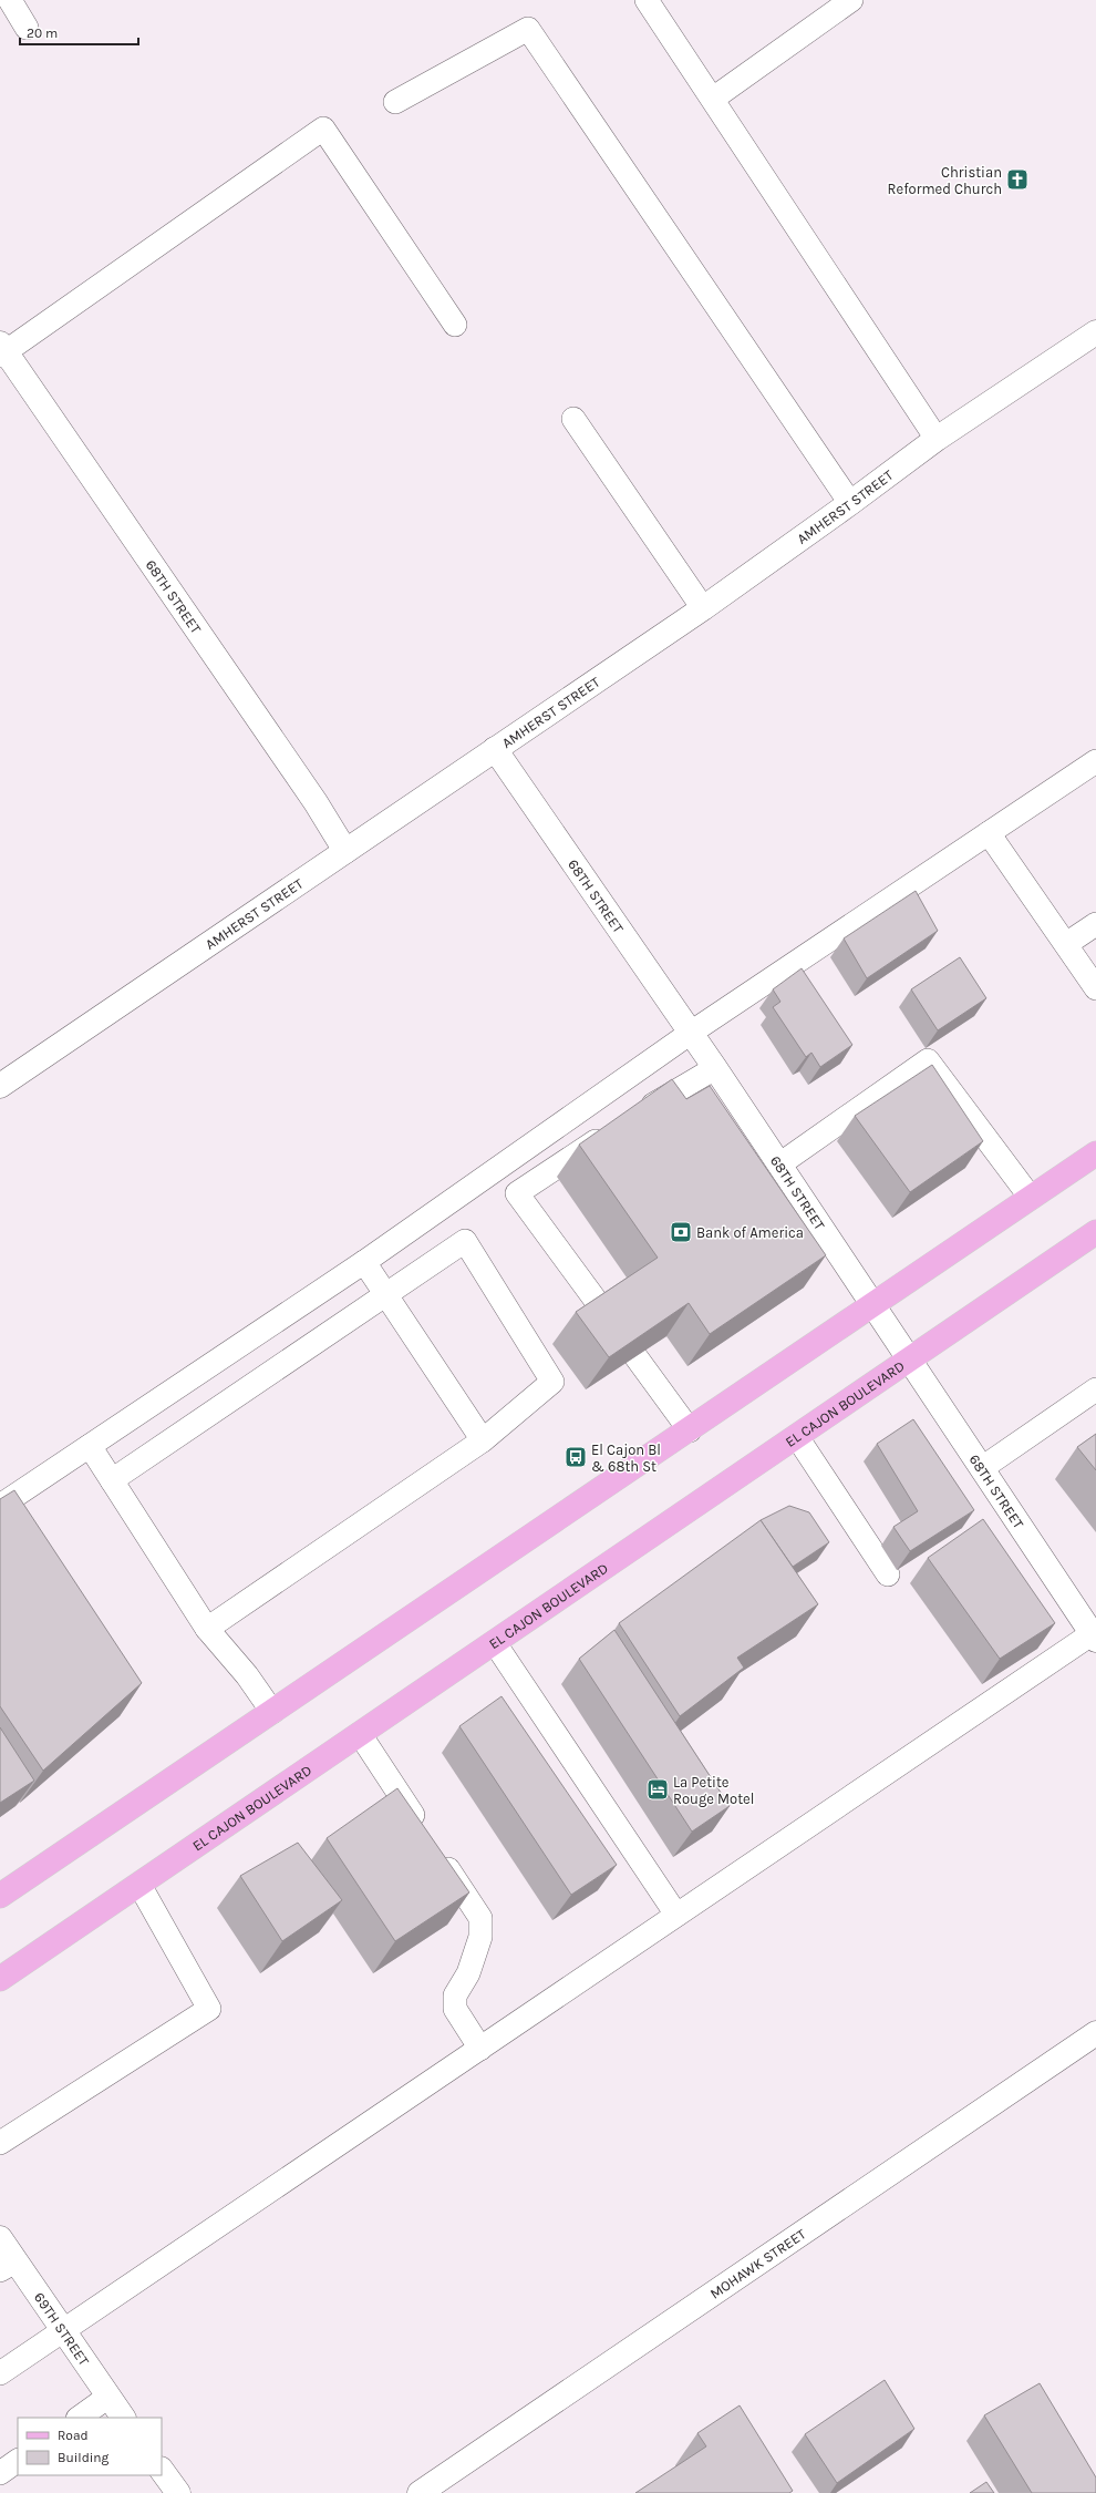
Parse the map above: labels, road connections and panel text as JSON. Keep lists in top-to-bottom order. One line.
{"streets":{"main road":["EL CAJON BOULEVARD"],"street":["AMHERST STREET","68TH STREET","MOHAWK STREET","69TH STREET"]},"crossings":[["AMHERST STREET","68TH STREET"],["68TH STREET","EL CAJON BOULEVARD"]],"places":{"church":["Christian Reformed Church"],"bank":["Bank of America"],"bus stop":["El Cajon Bl & 68th St"],"hotel":["La Petite Rouge Motel"]},"legend":["Road","Building"],"scale_bar":"20 m"}
